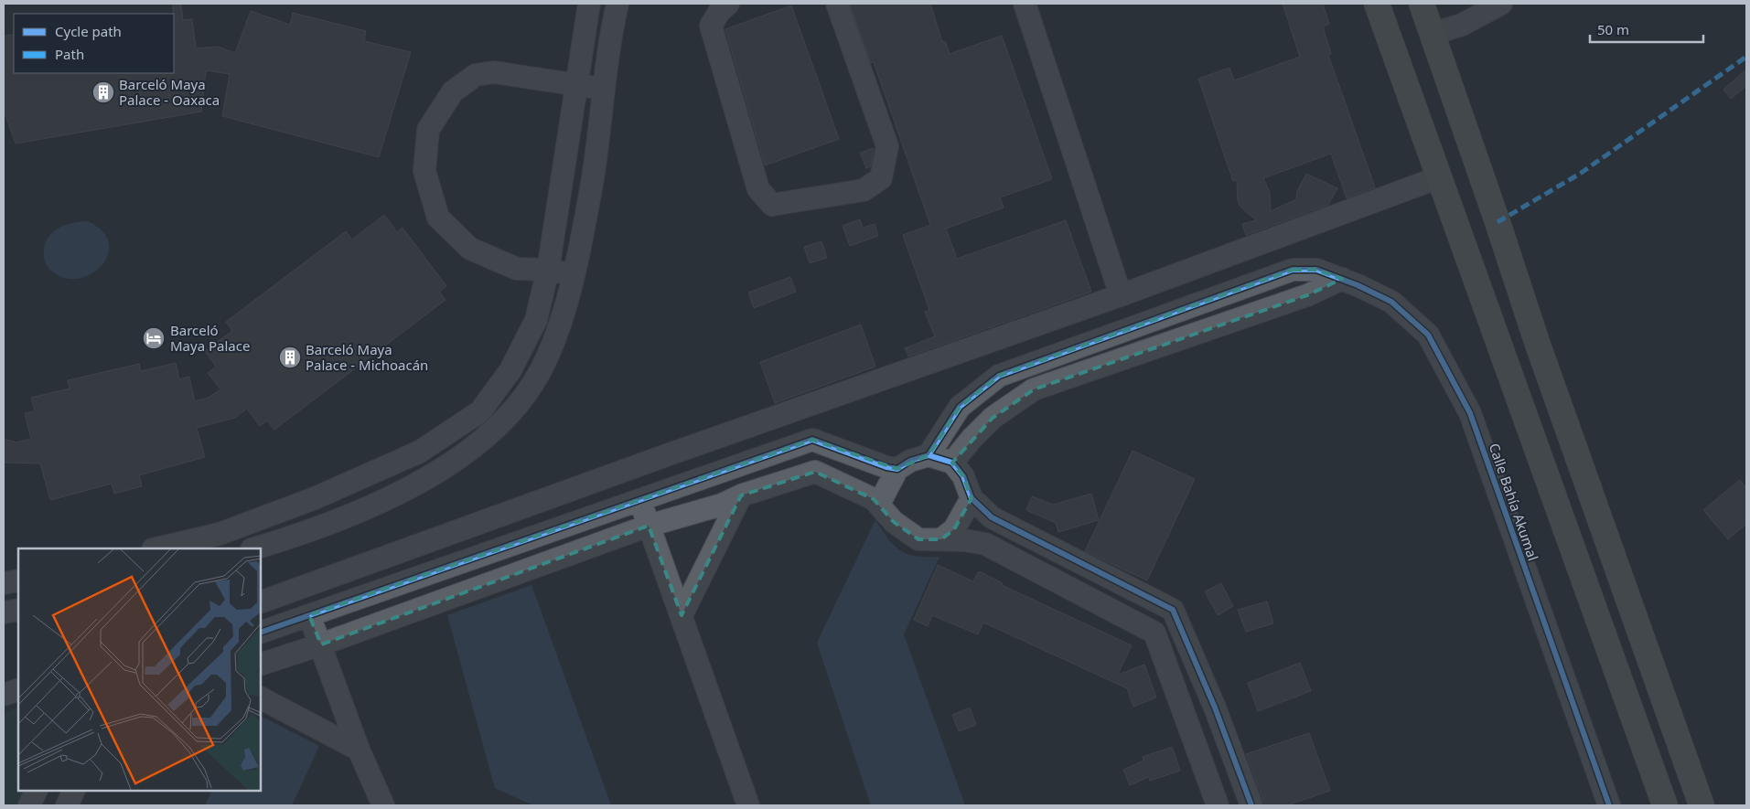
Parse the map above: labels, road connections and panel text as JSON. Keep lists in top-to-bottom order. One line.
{"streets":{"street":["Calle Bahía Akumal"]},"places":{"building":["Barceló Maya Palace - Oaxaca","Barceló Maya Palace - Michoacán"],"hotel":["Barceló Maya Palace"]},"legend":["Cycle path","Path"],"scale_bar":"50 m"}
